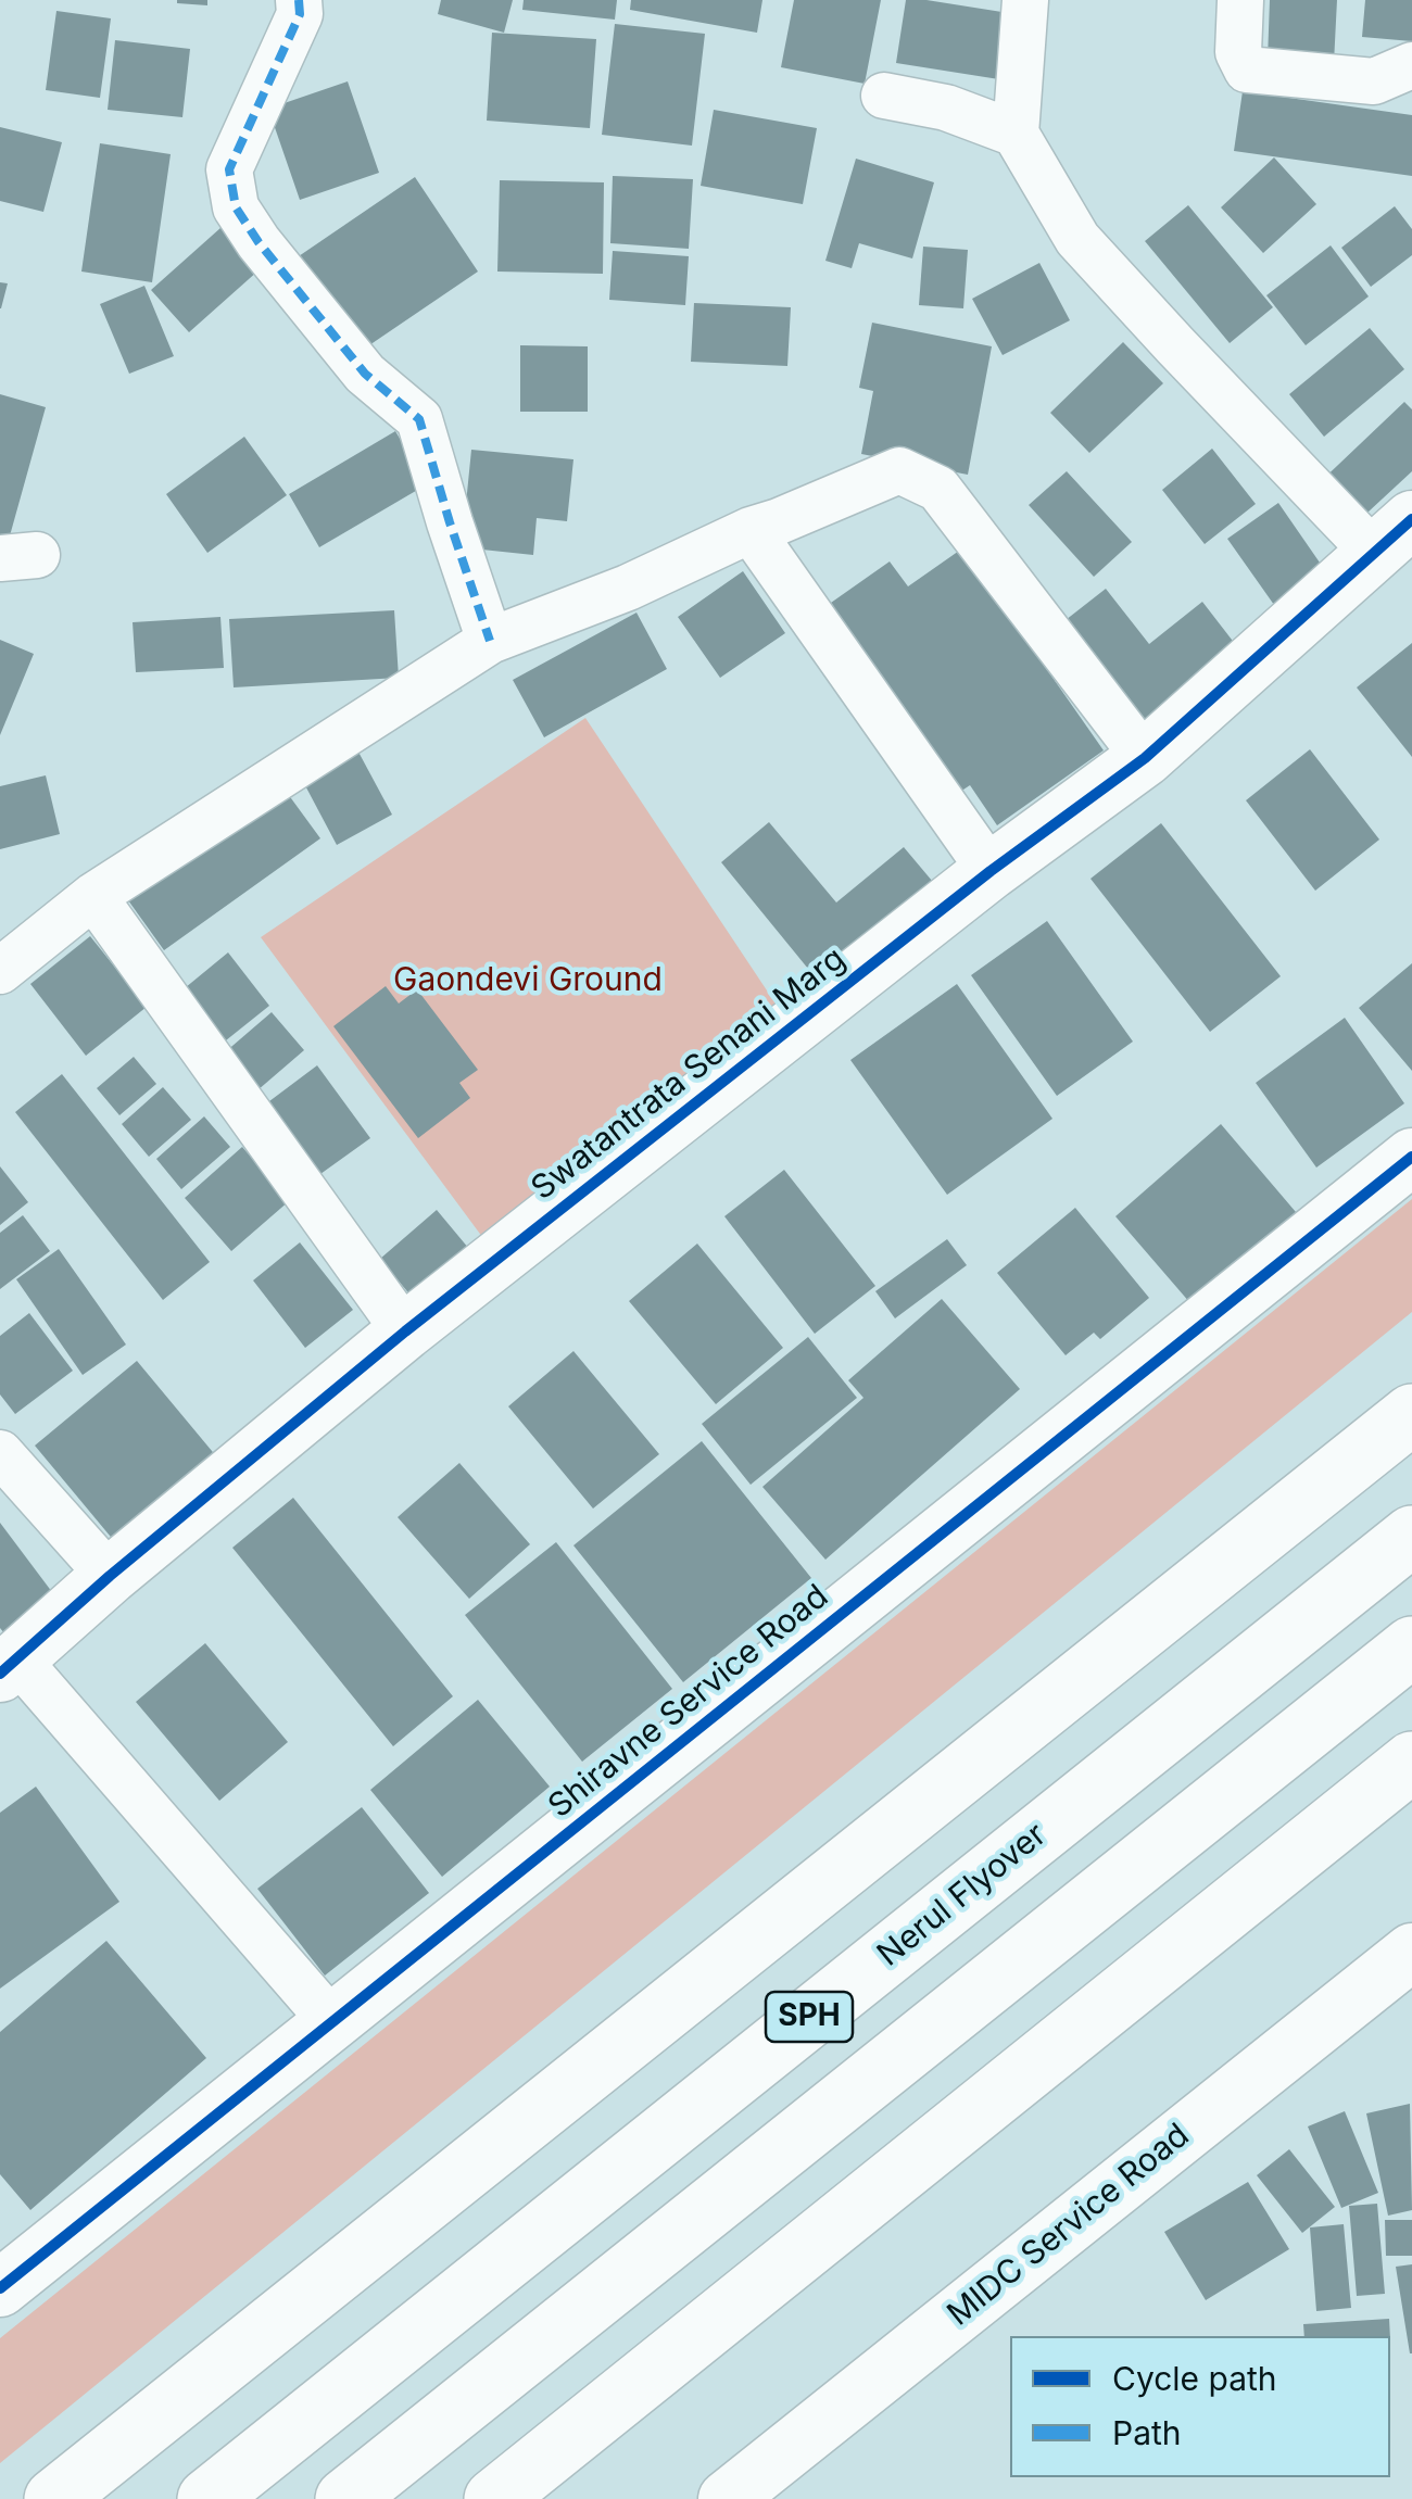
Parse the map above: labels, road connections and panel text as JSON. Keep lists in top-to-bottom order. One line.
{"streets":{"highway":["Nerul Flyover","SPH"],"street":["Swatantrata Senani Marg","Shiravne Service Road","MIDC Service Road"]},"parks":["Gaondevi Ground"],"legend":["Cycle path","Path"]}
